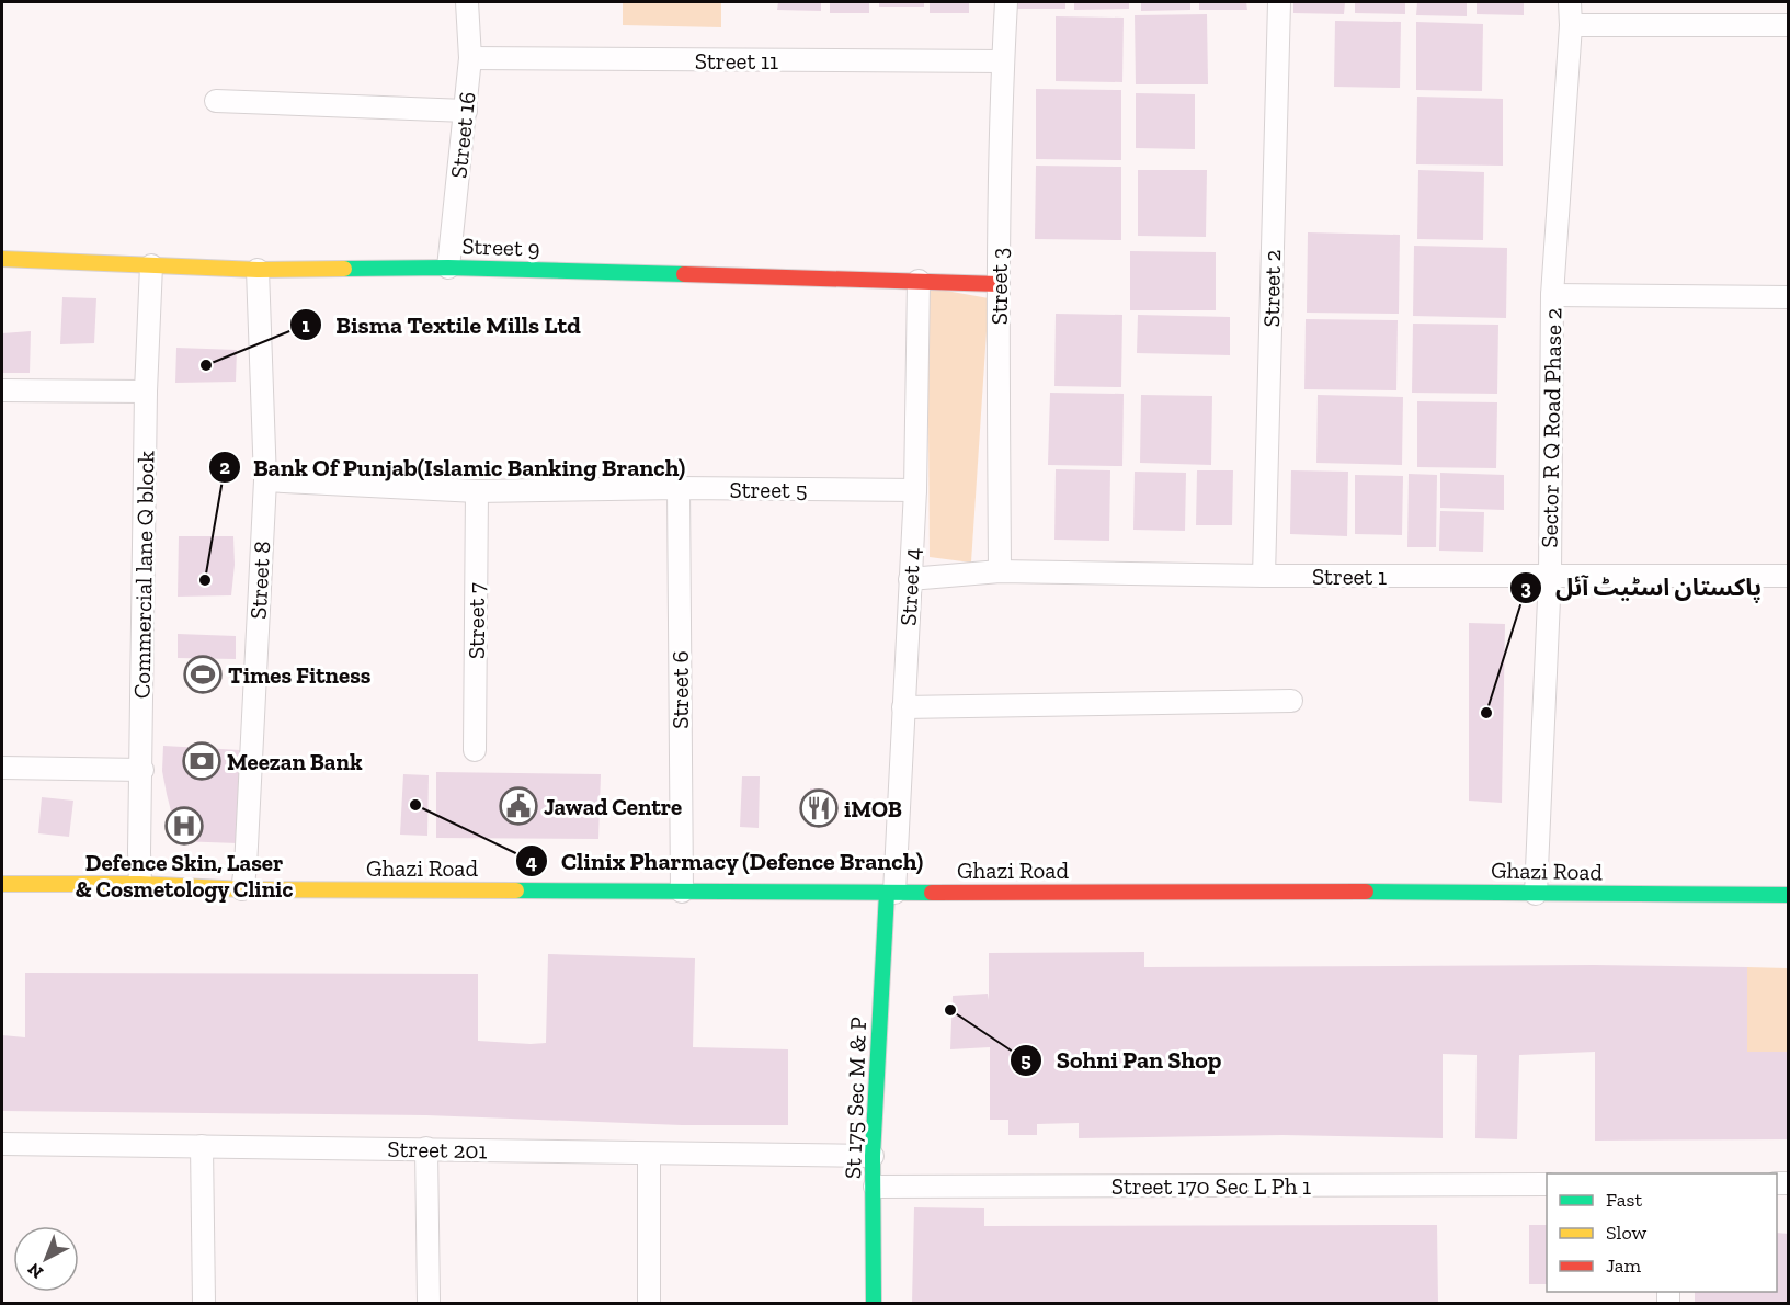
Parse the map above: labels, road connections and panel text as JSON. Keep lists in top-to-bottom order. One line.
{"streets":{"main road":["Street 9","Ghazi Road","St 175 Sec M & P"],"street":["Street 11","Street 16","Street 3","Street 2","Sector R Q Road Phase 2","Street 5","Commercial lane Q block","Street 1","Street 8","Street 4","Street 7","Street 6","Street 201","Street 170 Sec L Ph 1"]},"crossings":[["Street 11","Street 16"],["Street 11","Street 3"],["Street 16","Street 9"],["Street 9","Street 3"],["Street 9","Commercial lane Q block"],["Street 9","Street 8"],["Street 9","Street 4"],["Street 3","Street 1"],["Street 2","Street 1"],["Sector R Q Road Phase 2","Street 1"],["Sector R Q Road Phase 2","Ghazi Road"],["Street 5","Street 8"],["Street 5","Street 4"],["Street 5","Street 7"],["Street 5","Street 6"],["Commercial lane Q block","Ghazi Road"],["Street 1","Street 4"],["Street 8","Ghazi Road"],["Street 4","Ghazi Road"],["Street 4","St 175 Sec M & P"],["Street 6","Ghazi Road"],["Ghazi Road","St 175 Sec M & P"],["St 175 Sec M & P","Street 201"],["St 175 Sec M & P","Street 170 Sec L Ph 1"]],"places":{"other":["Bisma Textile Mills Ltd","Bank Of Punjab(Islamic Banking Branch)","پاکستان اسٹیٹ آئل","Clinix Pharmacy (Defence Branch)","Sohni Pan Shop"],"sports":["Times Fitness"],"bank":["Meezan Bank"],"public building":["Jawad Centre"],"restaurant":["iMOB"],"hospital":["Defence Skin, Laser & Cosmetology Clinic"]},"legend":["Fast","Slow","Jam"],"north":"bottom left"}
